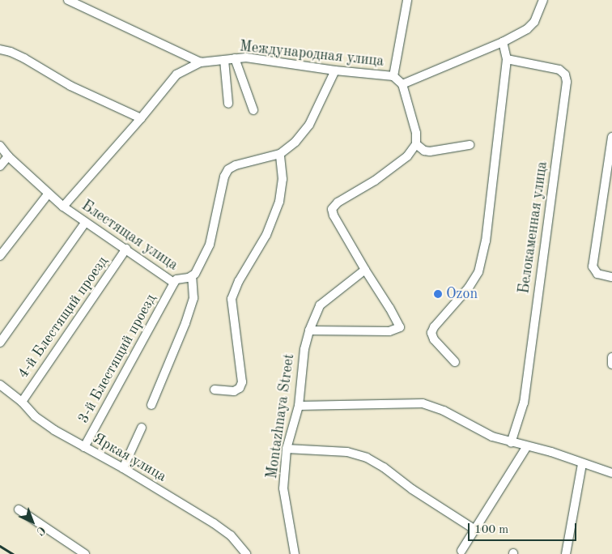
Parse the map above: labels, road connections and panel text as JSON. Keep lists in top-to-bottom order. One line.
{"streets":{"street":["Международная улица","Белокаменная улица","Блестящая улица","4-й Блестящий проезд","3-й Блестящий проезд","Montazhnaya Street","Яркая улица"]},"crossings":[["Международная улица","Блестящая улица"],["Блестящая улица","4-й Блестящий проезд"],["Блестящая улица","3-й Блестящий проезд"],["4-й Блестящий проезд","Яркая улица"],["3-й Блестящий проезд","Яркая улица"]],"places":["Ozon"],"scale_bar":"100 m","north":"bottom right"}
